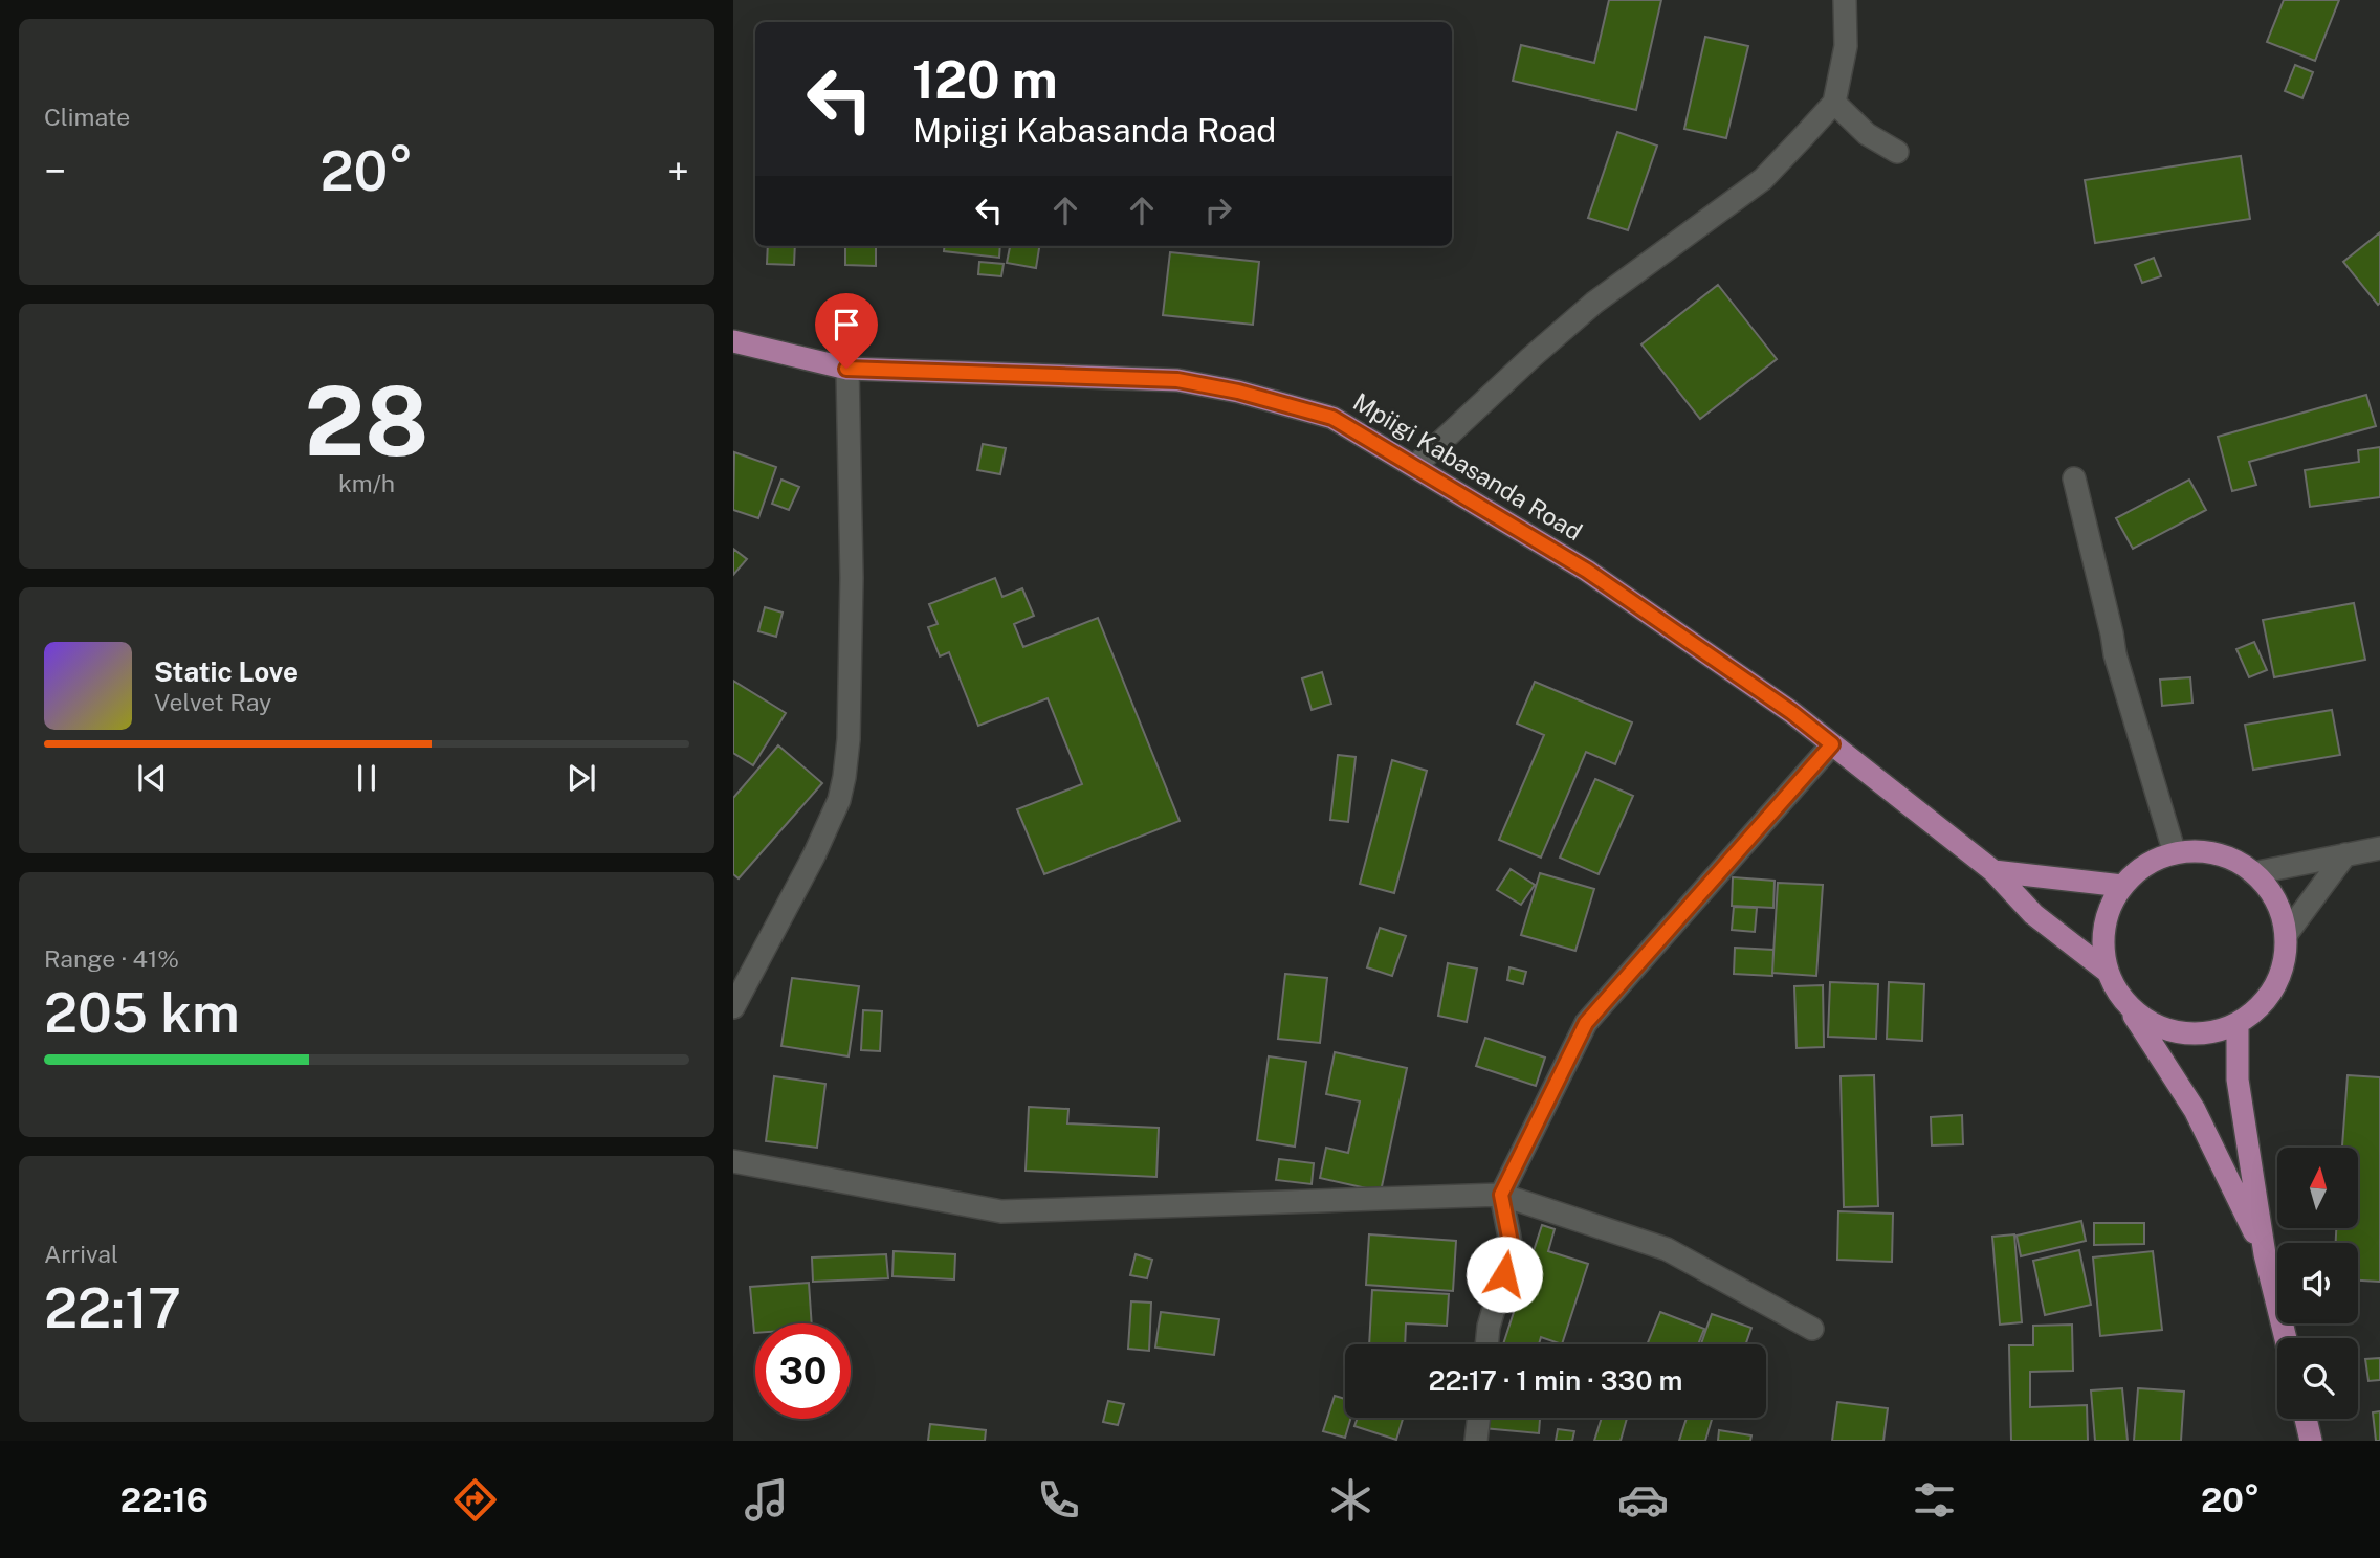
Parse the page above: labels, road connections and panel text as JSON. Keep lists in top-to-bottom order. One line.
{"streets":{"main road":["Mpiigi Kabasanda Road"]},"north":"top","page":{"tile":["Climate",["28","km/h"],["Range · 41%","205 km"],["Arrival","22:17"]],"turn":["120 m","Mpiigi Kabasanda Road"],"heat":["−","20°","+"],"song":["Static Love","Velvet Ray"],"limit":"30","trip":"22:17 · 1 min · 330 m","tabs":["22:16","20°"]}}
